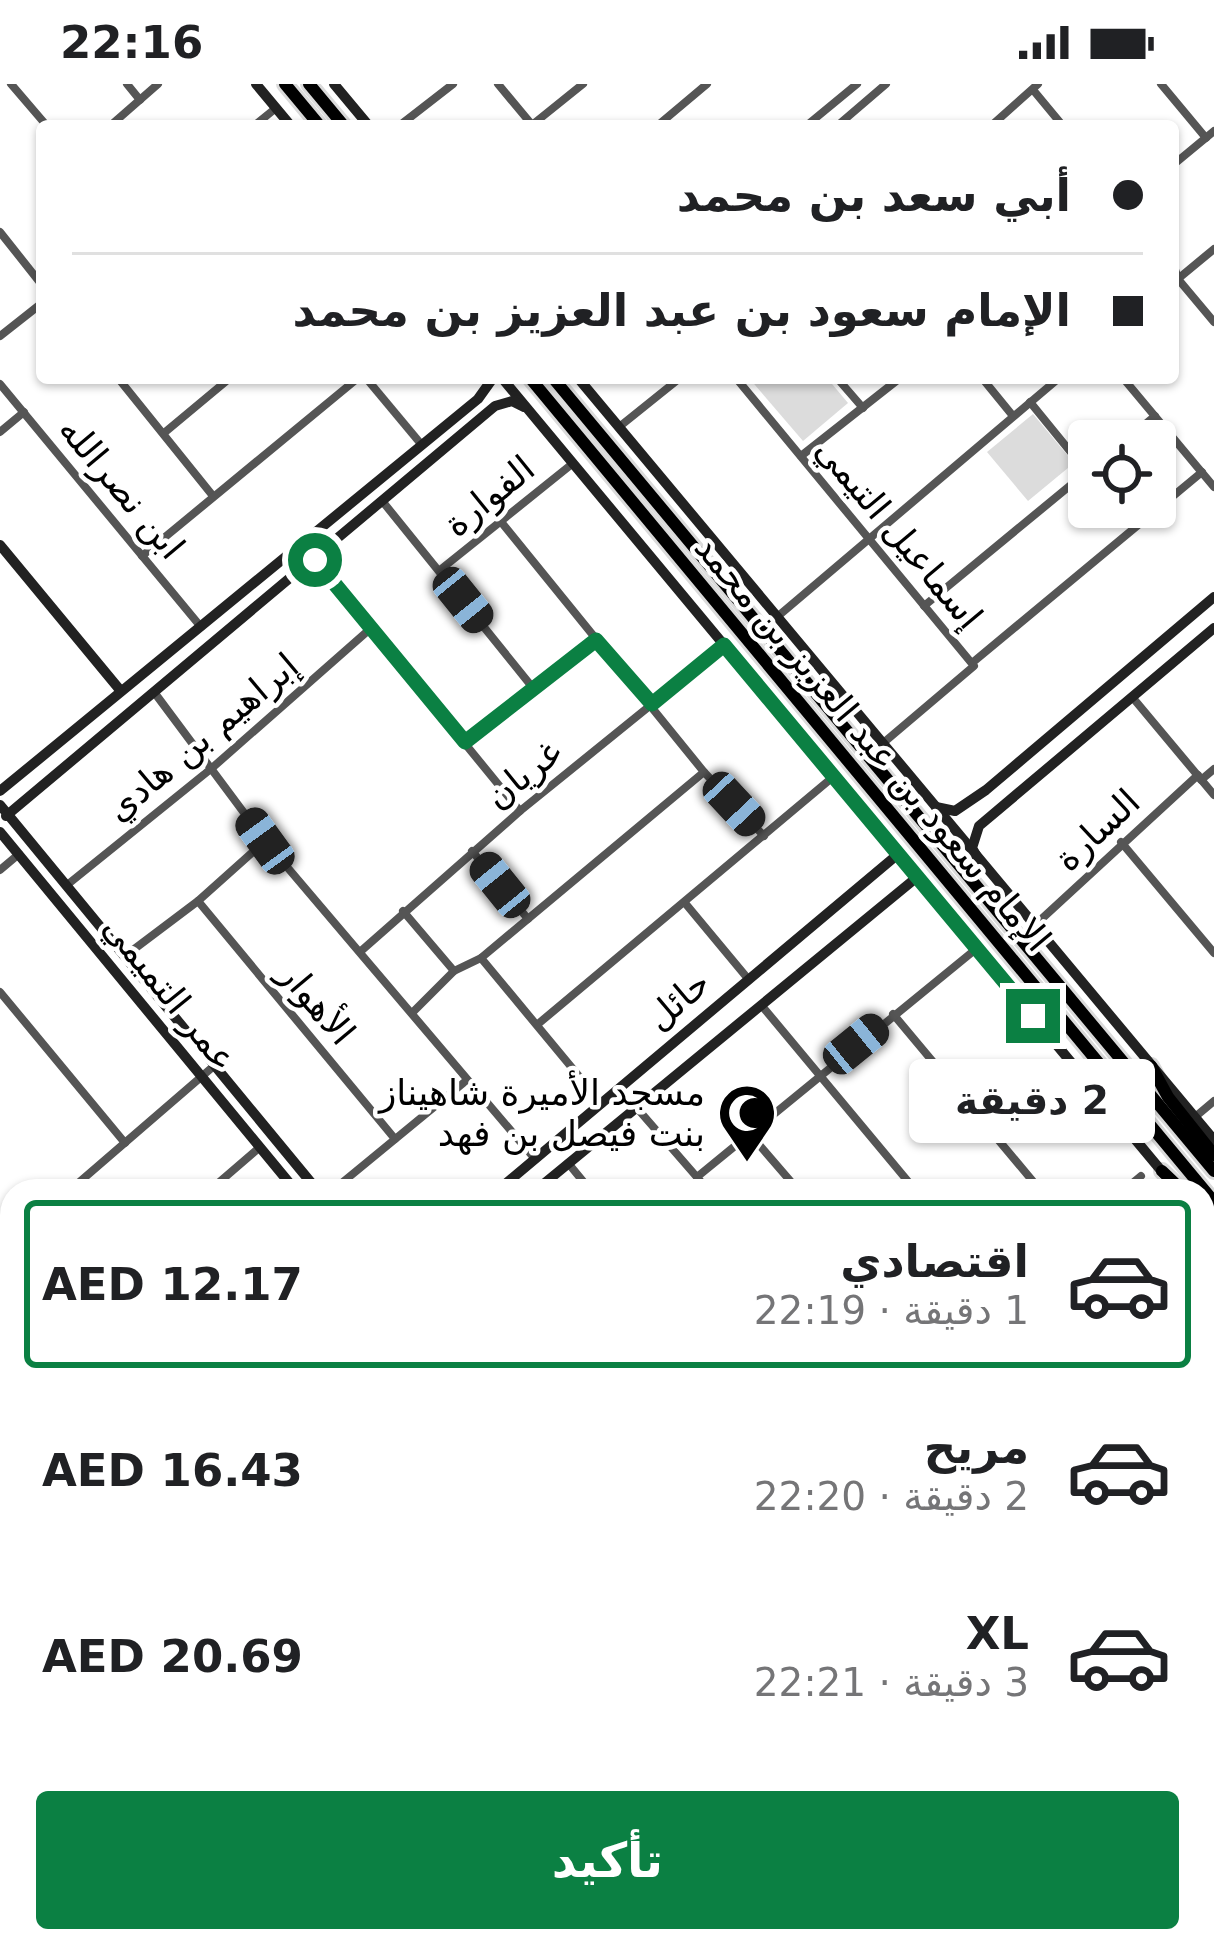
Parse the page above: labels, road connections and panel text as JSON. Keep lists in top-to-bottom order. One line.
{"streets":{"main road":["الإمام سعود بن عبد العزيز بن محمد"],"street":["ابن نصرالله","الفوارة","إسماعيل التيمي","إبراهيم بن هادي","غريان","السارة","عمر التميمي","حائل","الأهوار"]},"crossings":[["الفوارة","الإمام سعود بن عبد العزيز بن محمد"],["الإمام سعود بن عبد العزيز بن محمد","غريان"],["الإمام سعود بن عبد العزيز بن محمد","السارة"],["الإمام سعود بن عبد العزيز بن محمد","حائل"]],"places":{"mosque":["مسجد الأميرة شاهيناز بنت فيصل بن فهد"]},"page":{"status":"22:16","banner":["أبي سعد بن محمد","الإمام سعود بن عبد العزيز بن محمد"],"bubble":"2 دقيقة","list":[{"name":"اقتصادي","note":"1 دقيقة · 22:19","value":"AED 12.17"},{"name":"مريح","note":"2 دقيقة · 22:20","value":"AED 16.43"},{"name":"XL","note":"3 دقيقة · 22:21","value":"AED 20.69"}],"buttons":"تأكيد"}}
